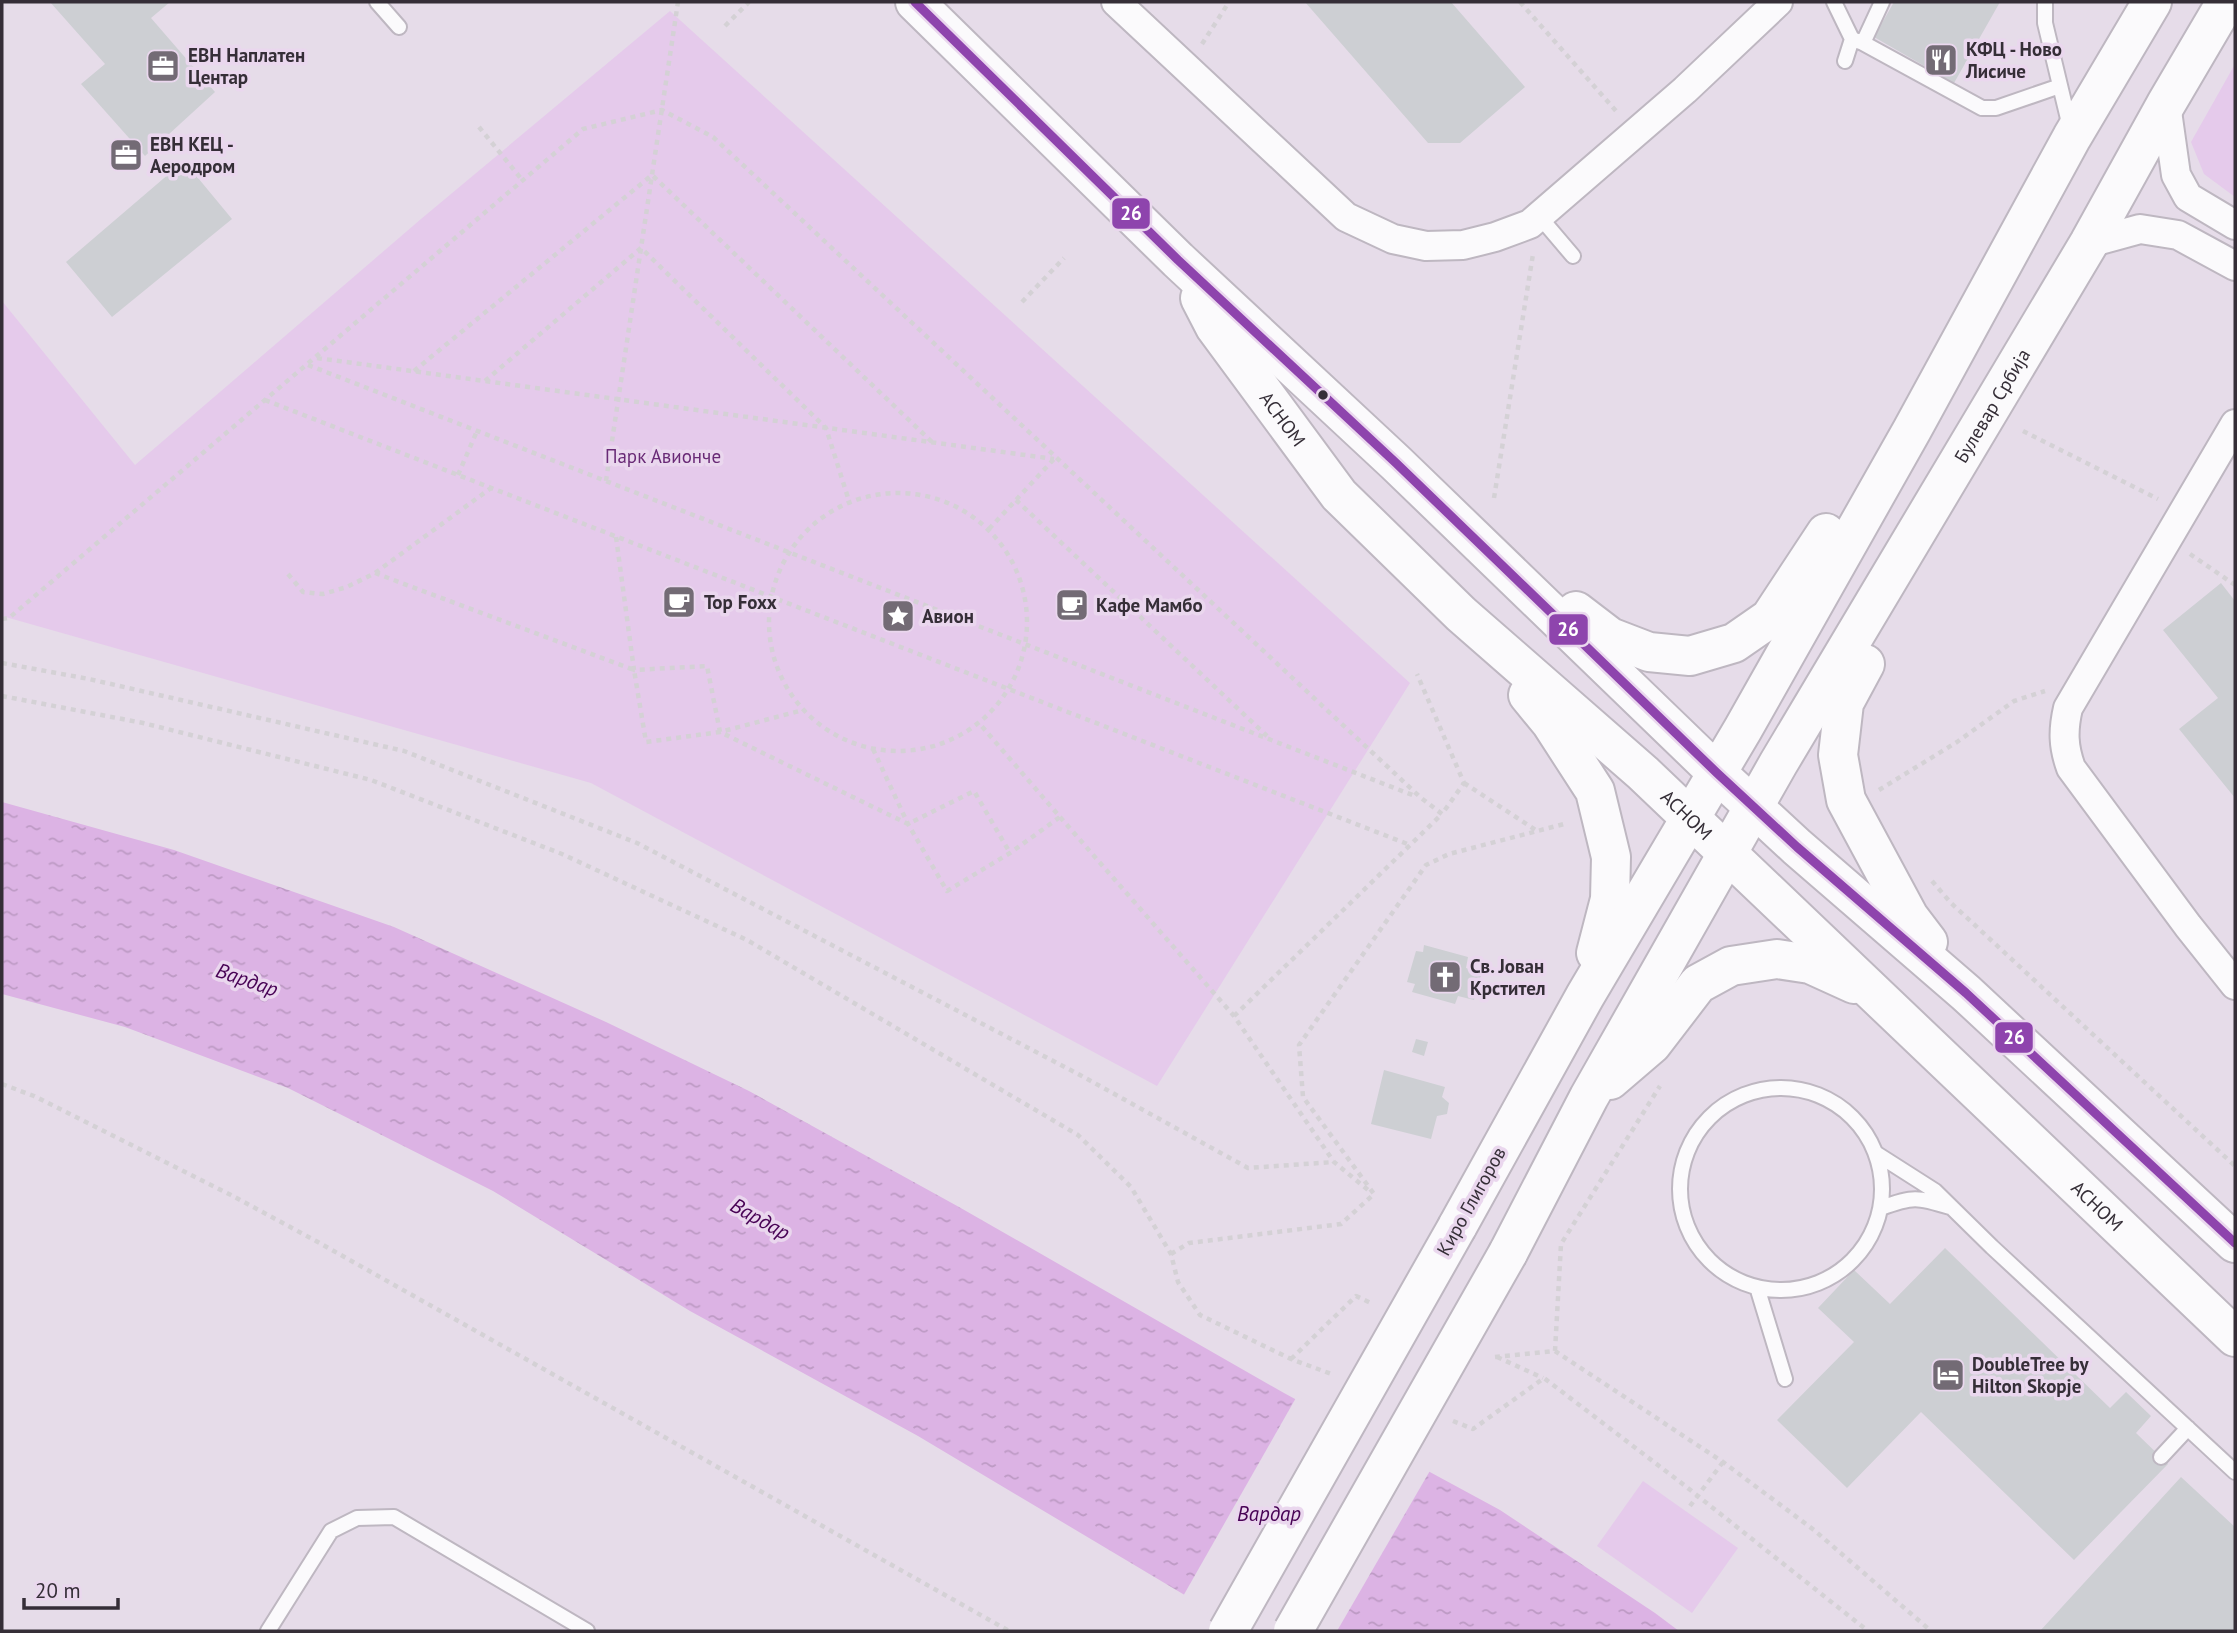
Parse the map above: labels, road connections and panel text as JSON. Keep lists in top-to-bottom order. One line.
{"streets":{"street":["Булевар Србија","АСНОМ","Киро Глигоров"]},"crossings":[["Булевар Србија","АСНОМ"],["АСНОМ","Киро Глигоров"]],"water":["Вардар"],"parks":["Парк Авионче"],"places":{"restaurant":["КФЦ - Ново Лисиче"],"office":["ЕВН Наплатен Центар","ЕВН КЕЦ - Аеродром"],"cafe":["Top Foxx","Кафе Мамбо"],"place":["Авион"],"church":["Св. Јован Крстител"],"hotel":["DoubleTree by Hilton Skopje"]},"lines":["transit line 26"],"scale_bar":"20 m"}
